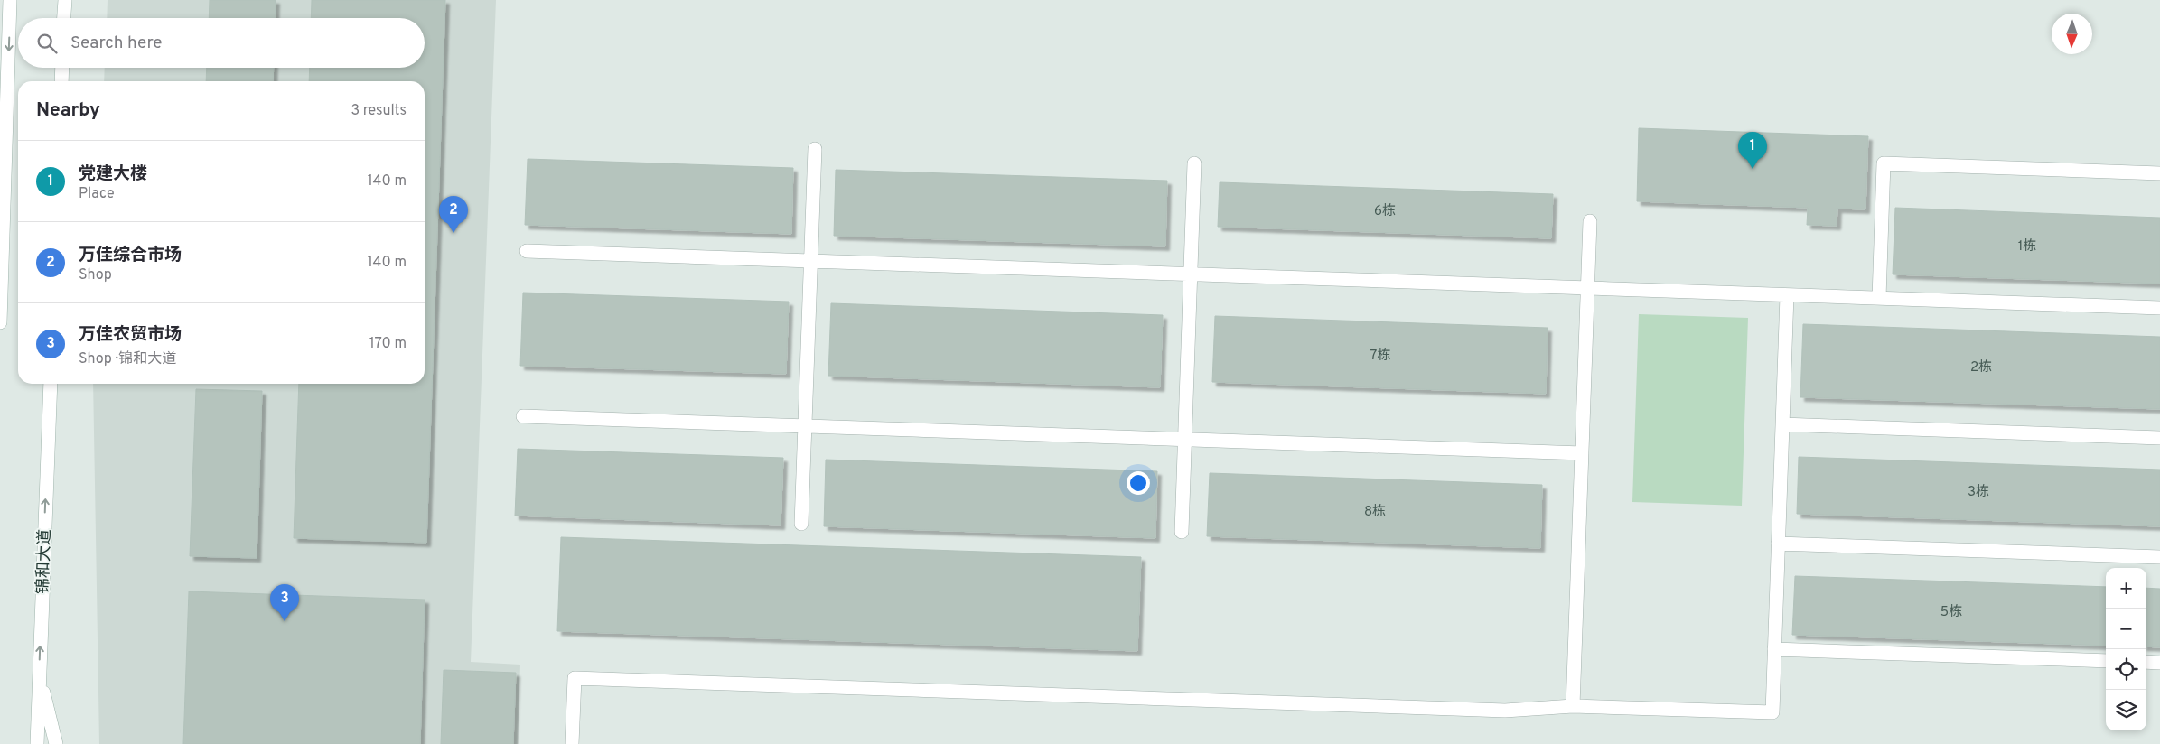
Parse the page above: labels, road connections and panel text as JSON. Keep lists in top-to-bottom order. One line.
{"streets":{"main road":["锦和大道"]},"one_way":["锦和大道"],"house_numbers":["6栋","1栋","7栋","2栋","3栋","8栋","5栋"],"north":"bottom","page":{"search":"Search here","heading":["Nearby","3 results"],"pins":["1","2","3"],"list":[{"mark":"1","name":"党建大楼","note":"Place","value":"140 m"},{"mark":"2","name":"万佳综合市场","note":"Shop","value":"140 m"},{"mark":"3","name":"万佳农贸市场","note":"Shop · 锦和大道","value":"170 m"}],"map_buttons":["+","−"]}}
